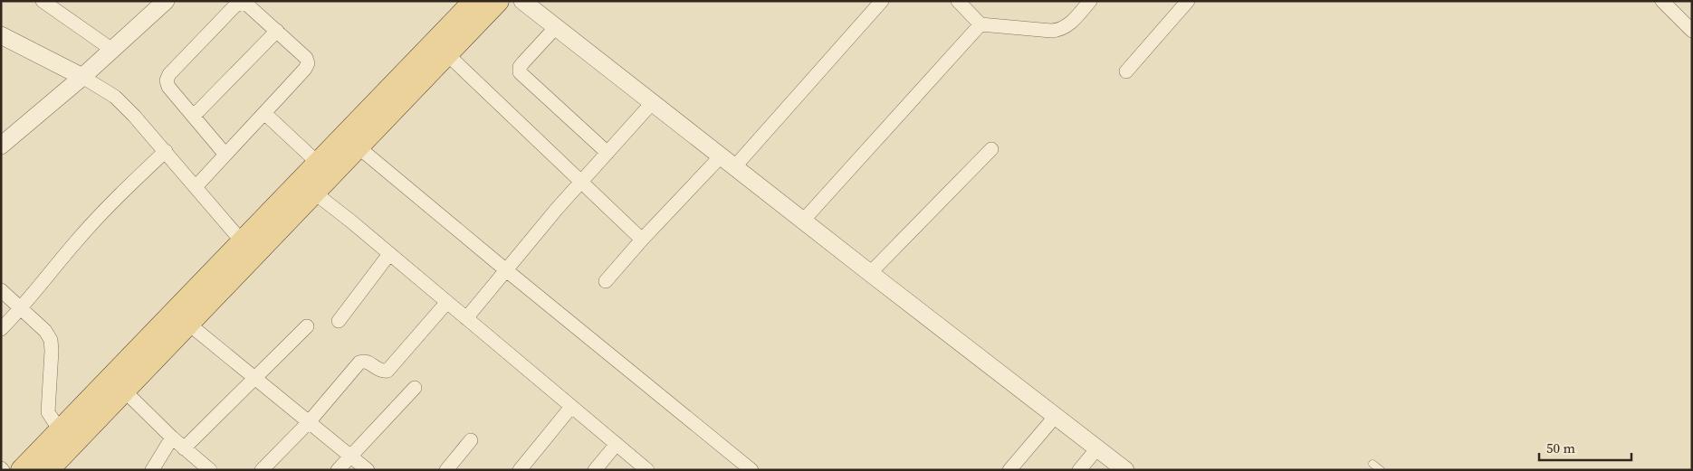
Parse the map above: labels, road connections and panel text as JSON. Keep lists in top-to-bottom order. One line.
{"scale_bar":"50 m"}
